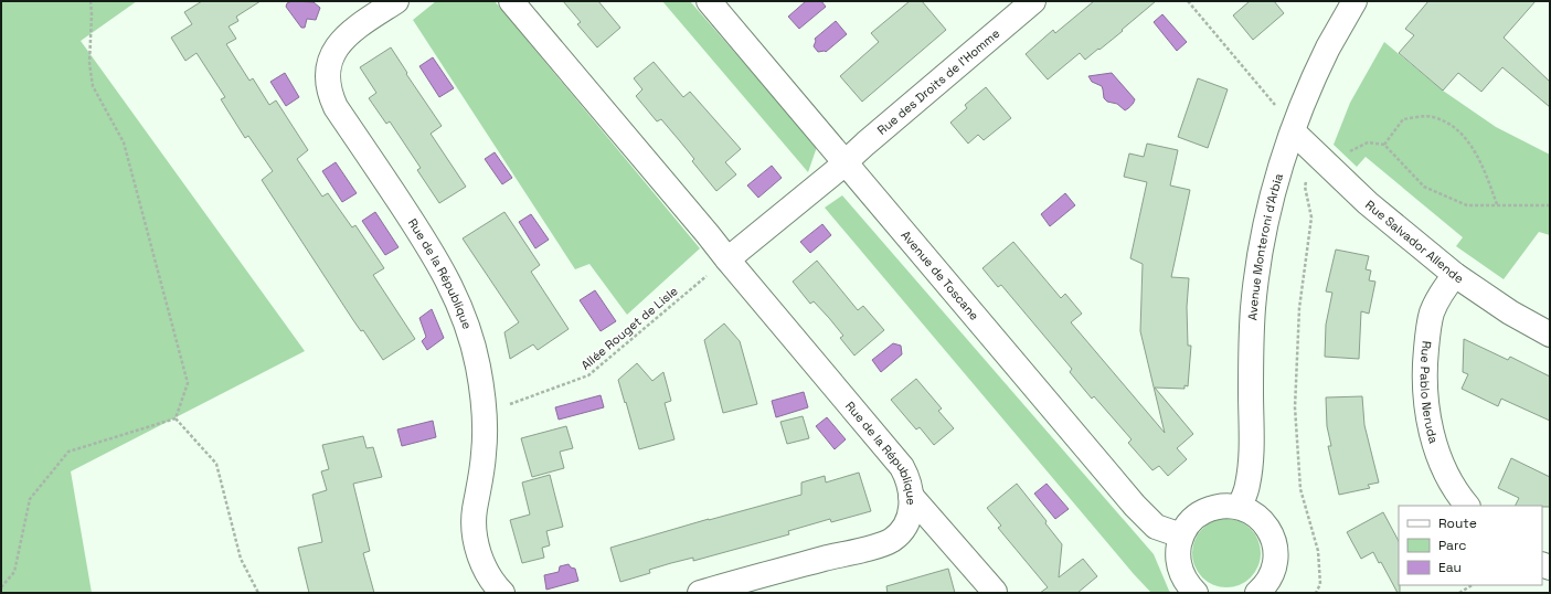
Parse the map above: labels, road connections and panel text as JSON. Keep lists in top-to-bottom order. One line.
{"streets":{"street":["Rue des Droits de l'Homme","Rue Salvador Allende","Avenue Monteroni d'Arbia","Rue de la République","Avenue de Toscane","Rue Pablo Neruda"],"path":["Allée Rouget de Lisle"]},"crossings":[["Rue des Droits de l'Homme","Avenue de Toscane"],["Rue Salvador Allende","Avenue Monteroni d'Arbia"],["Rue Salvador Allende","Rue Pablo Neruda"],["Rue de la République","Allée Rouget de Lisle"]],"legend":["Route","Parc","Eau"]}
